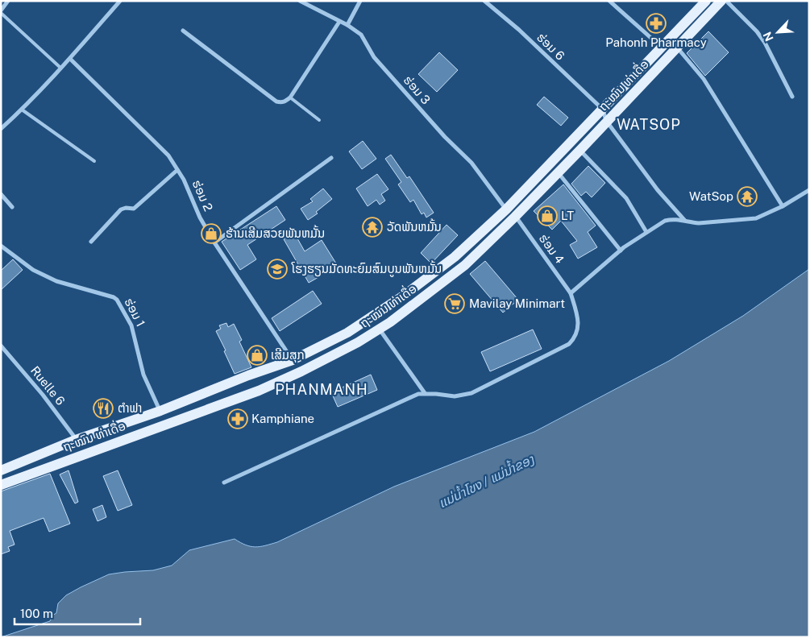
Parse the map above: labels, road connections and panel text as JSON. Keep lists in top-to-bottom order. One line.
{"streets":{"main road":["ຖະໝົນ ທ່າເດື່ອ"],"street":["ຮ່ອມ 6","ຮ່ອມ 3","ຮ່ອມ 2","ຮ່ອມ 4","ຮ່ອມ 1","Ruelle 6"]},"crossings":[["ຮ່ອມ 6","ຖະໝົນ ທ່າເດື່ອ"],["ຖະໝົນ ທ່າເດື່ອ","ຮ່ອມ 3"],["ຖະໝົນ ທ່າເດື່ອ","ຮ່ອມ 2"],["ຖະໝົນ ທ່າເດື່ອ","ຮ່ອມ 4"],["ຖະໝົນ ທ່າເດື່ອ","ຮ່ອມ 1"],["ຖະໝົນ ທ່າເດື່ອ","Ruelle 6"]],"districts":["WATSOP","PHANMANH"],"water":["แม่น้ำโขง / ແມ່ນ້ຳຂອງ"],"places":{"pharmacy":["Pahonh Pharmacy","Kamphiane"],"temple":["WatSop","ວັດພັນຫມັ້ນ"],"shop":["LT","ຮ້ານເສີມສວຍພັນຫມັ້ນ","ເສີມສຸກ"],"school or university":["ໂຮງຮຽນມັດທະຍົມສົມບູນພັນຫມັ້ນ"],"supermarket":["Mavilay Minimart"],"restaurant":["ຕຳຟາ"]},"scale_bar":"100 m","north":"bottom left"}
